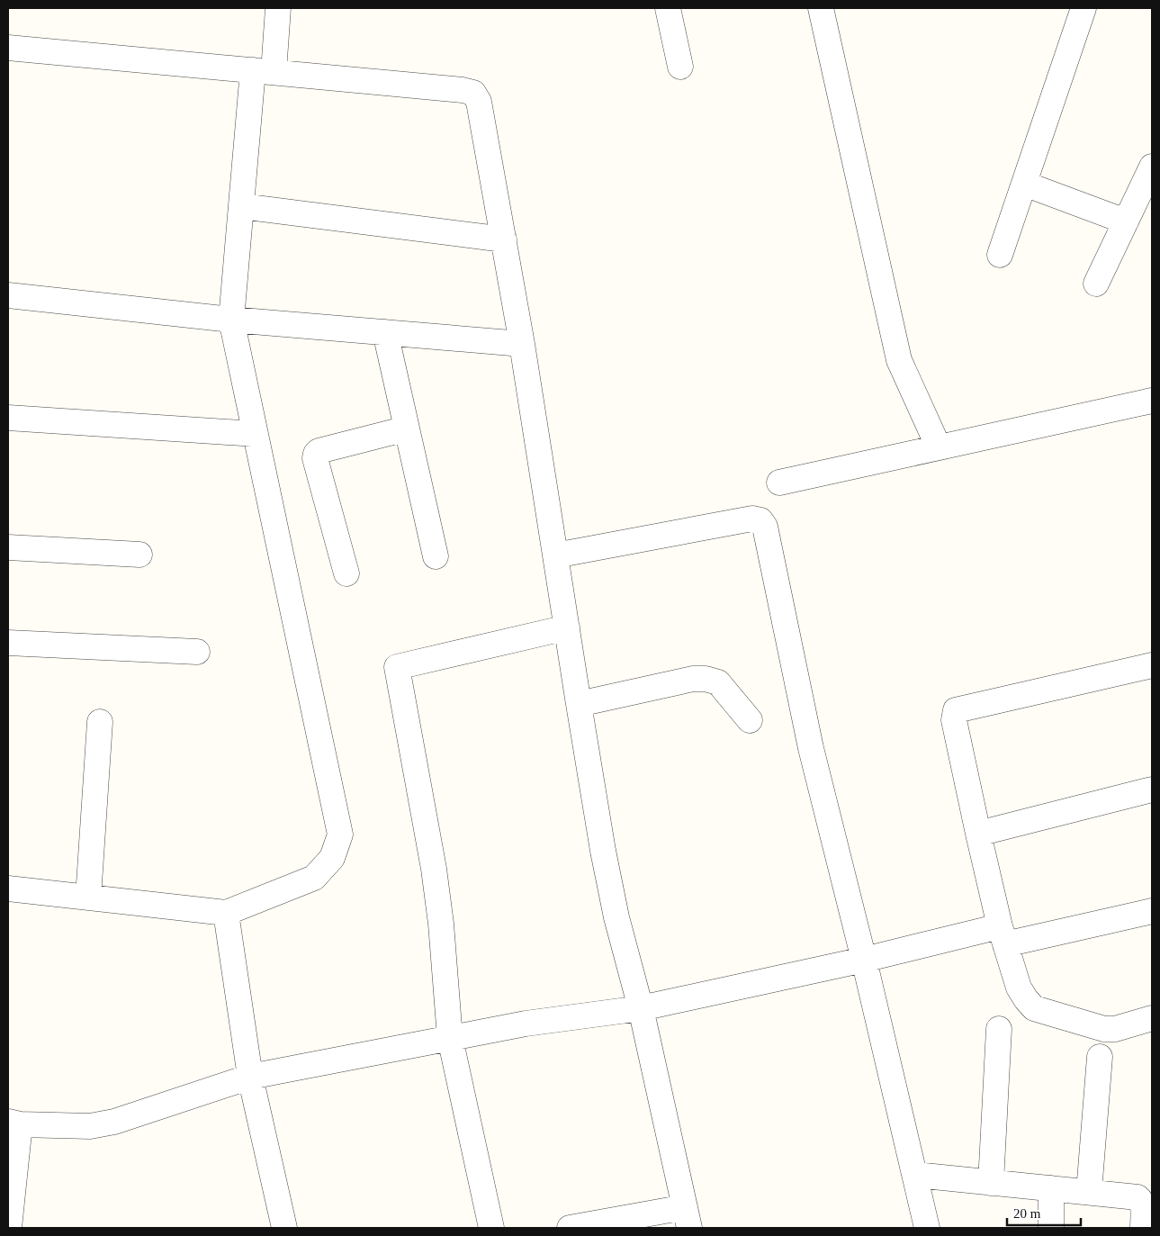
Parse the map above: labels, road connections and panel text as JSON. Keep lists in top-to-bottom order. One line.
{"scale_bar":"20 m"}
